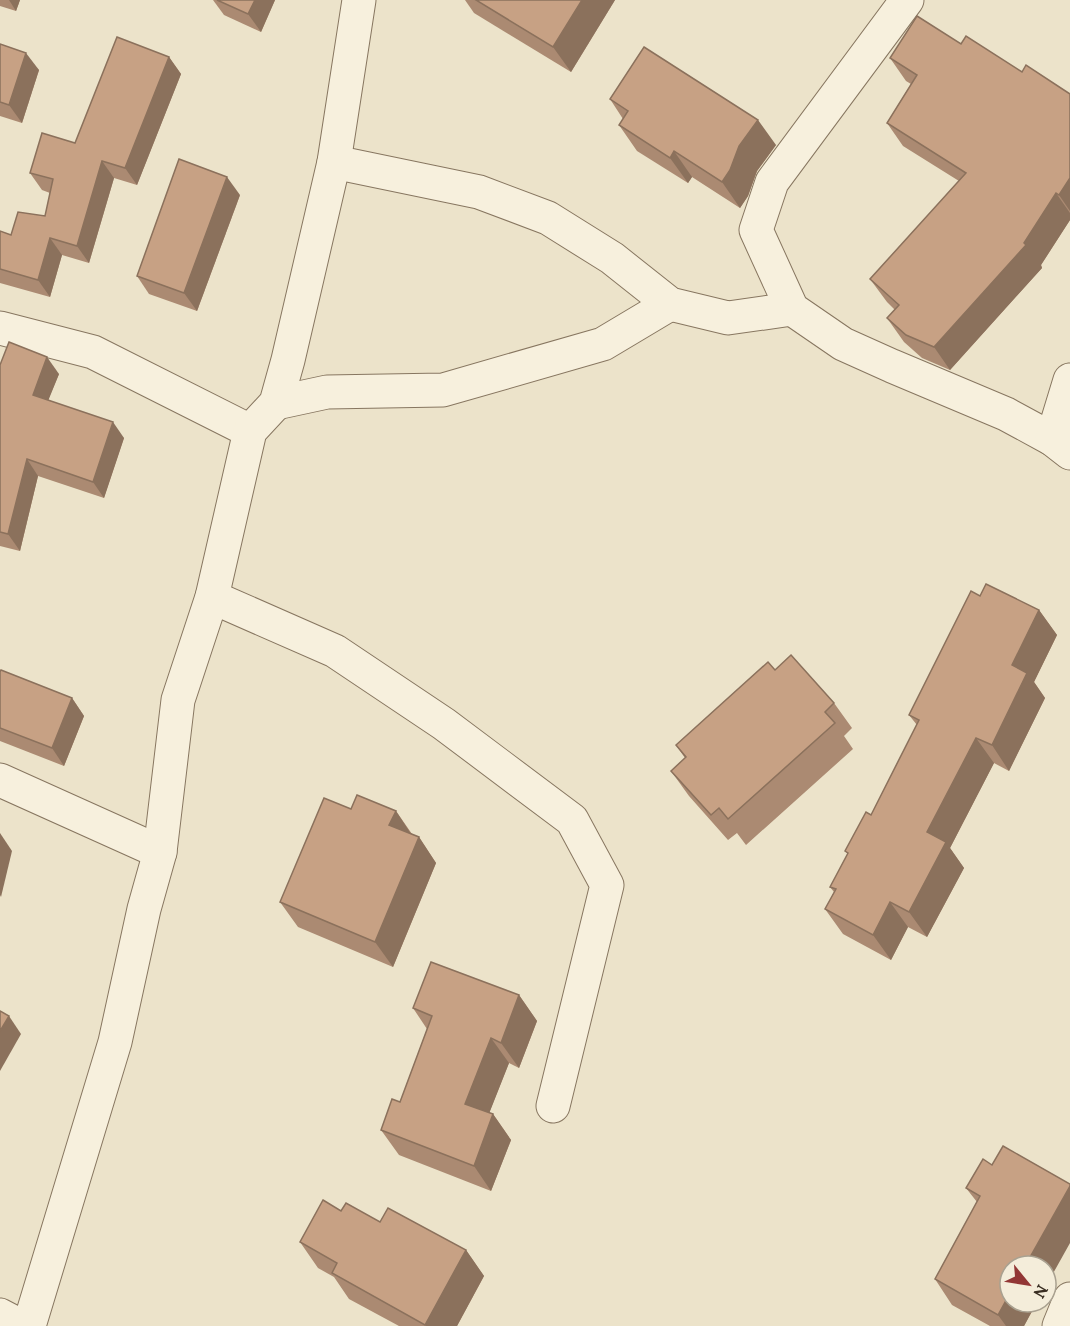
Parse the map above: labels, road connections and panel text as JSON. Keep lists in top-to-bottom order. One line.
{"north":"bottom right"}
